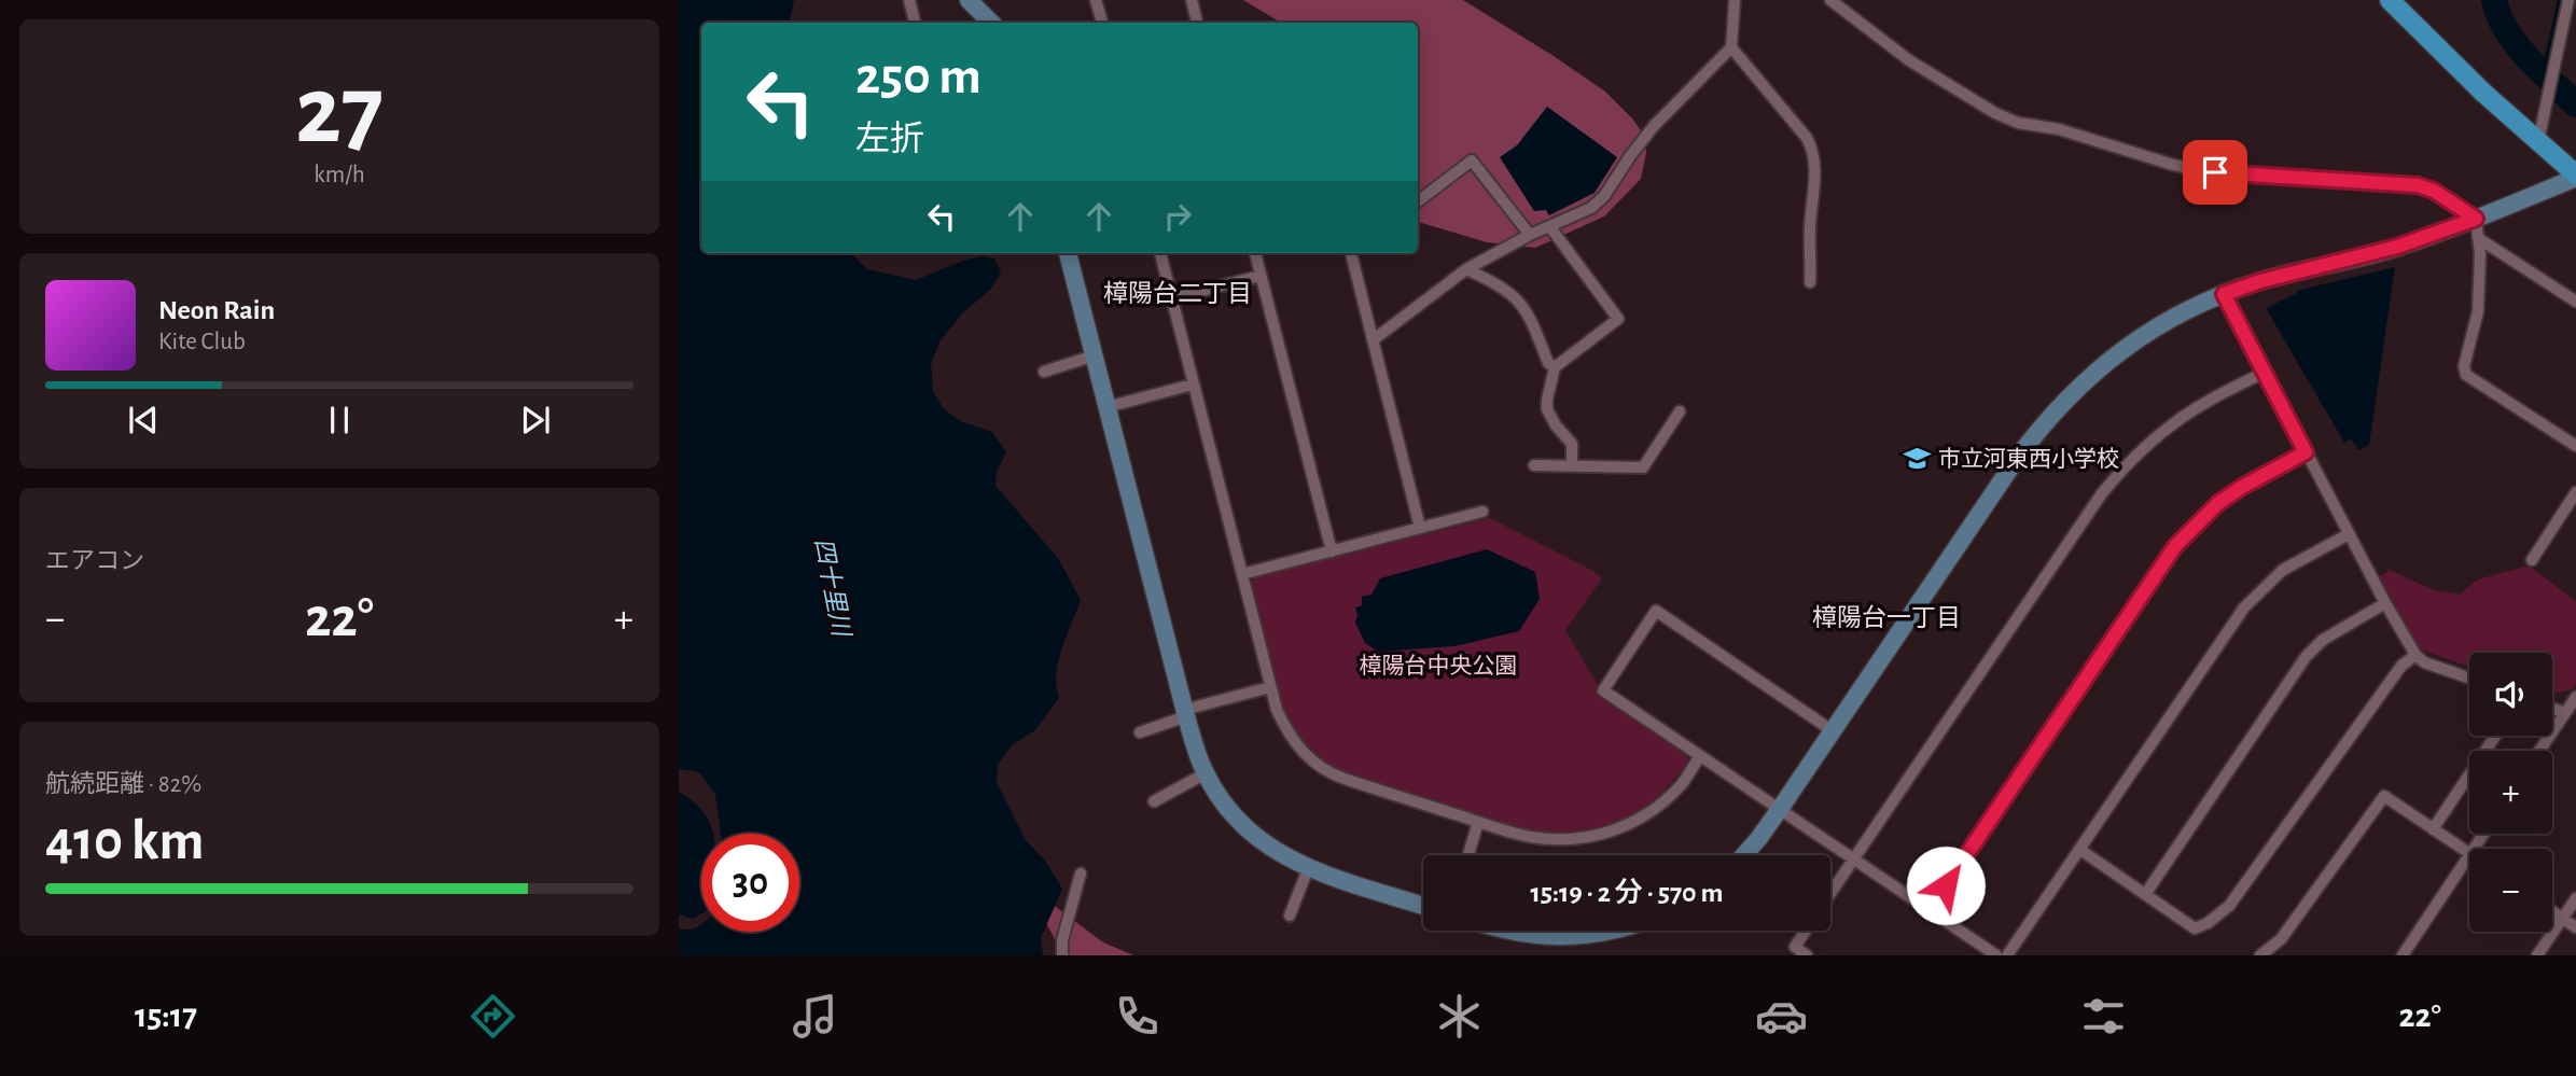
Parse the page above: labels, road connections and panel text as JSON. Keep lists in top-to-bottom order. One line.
{"districts":["樟陽台二丁目","樟陽台一丁目"],"water":["四十里川"],"parks":["樟陽台中央公園"],"places":{"school or university":["市立河東西小学校"]},"page":{"tile":[["27","km/h"],"エアコン",["航続距離 · 82%","410 km"]],"turn":["250 m","左折"],"song":["Neon Rain","Kite Club"],"heat":["−","22°","+"],"map_buttons":["+","−"],"limit":"30","trip":"15:19 · 2 分 · 570 m","tabs":["15:17","22°"]}}
